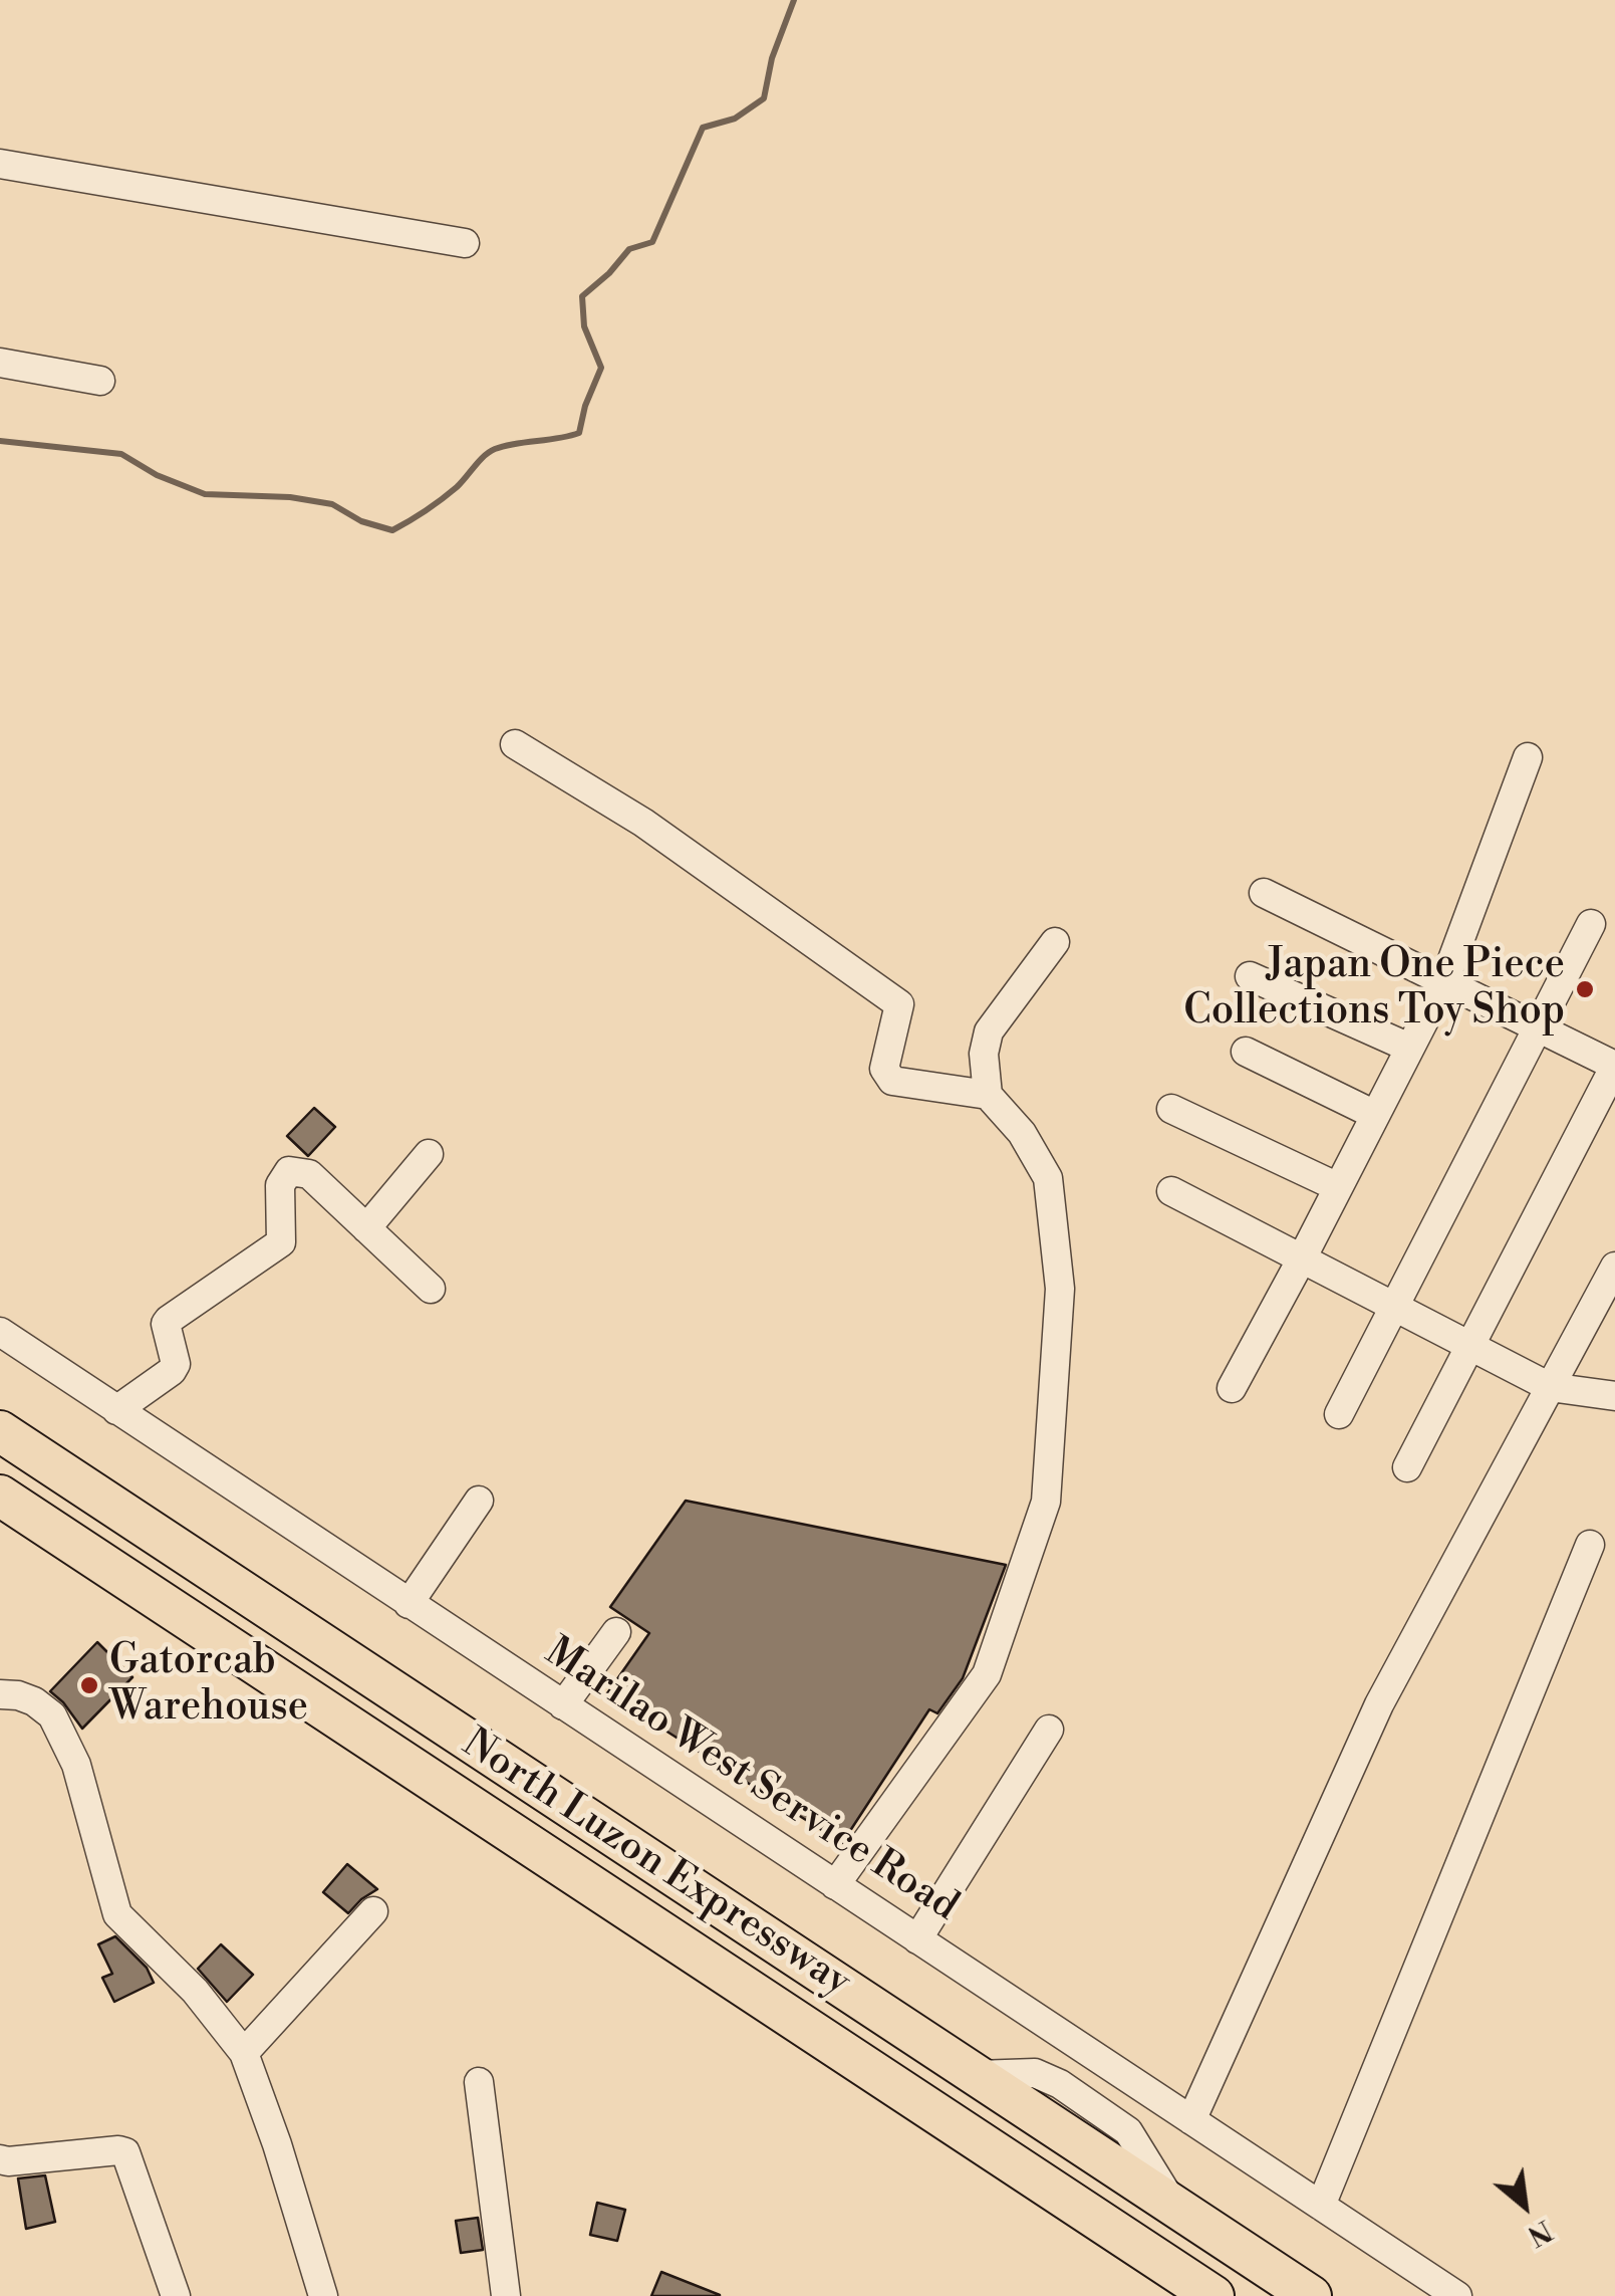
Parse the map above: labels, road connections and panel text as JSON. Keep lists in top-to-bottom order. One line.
{"streets":{"highway":["North Luzon Expressway"],"street":["Marilao West Service Road"]},"places":["Japan One Piece Collections Toy Shop","Gatorcab Warehouse"],"north":"bottom right"}
